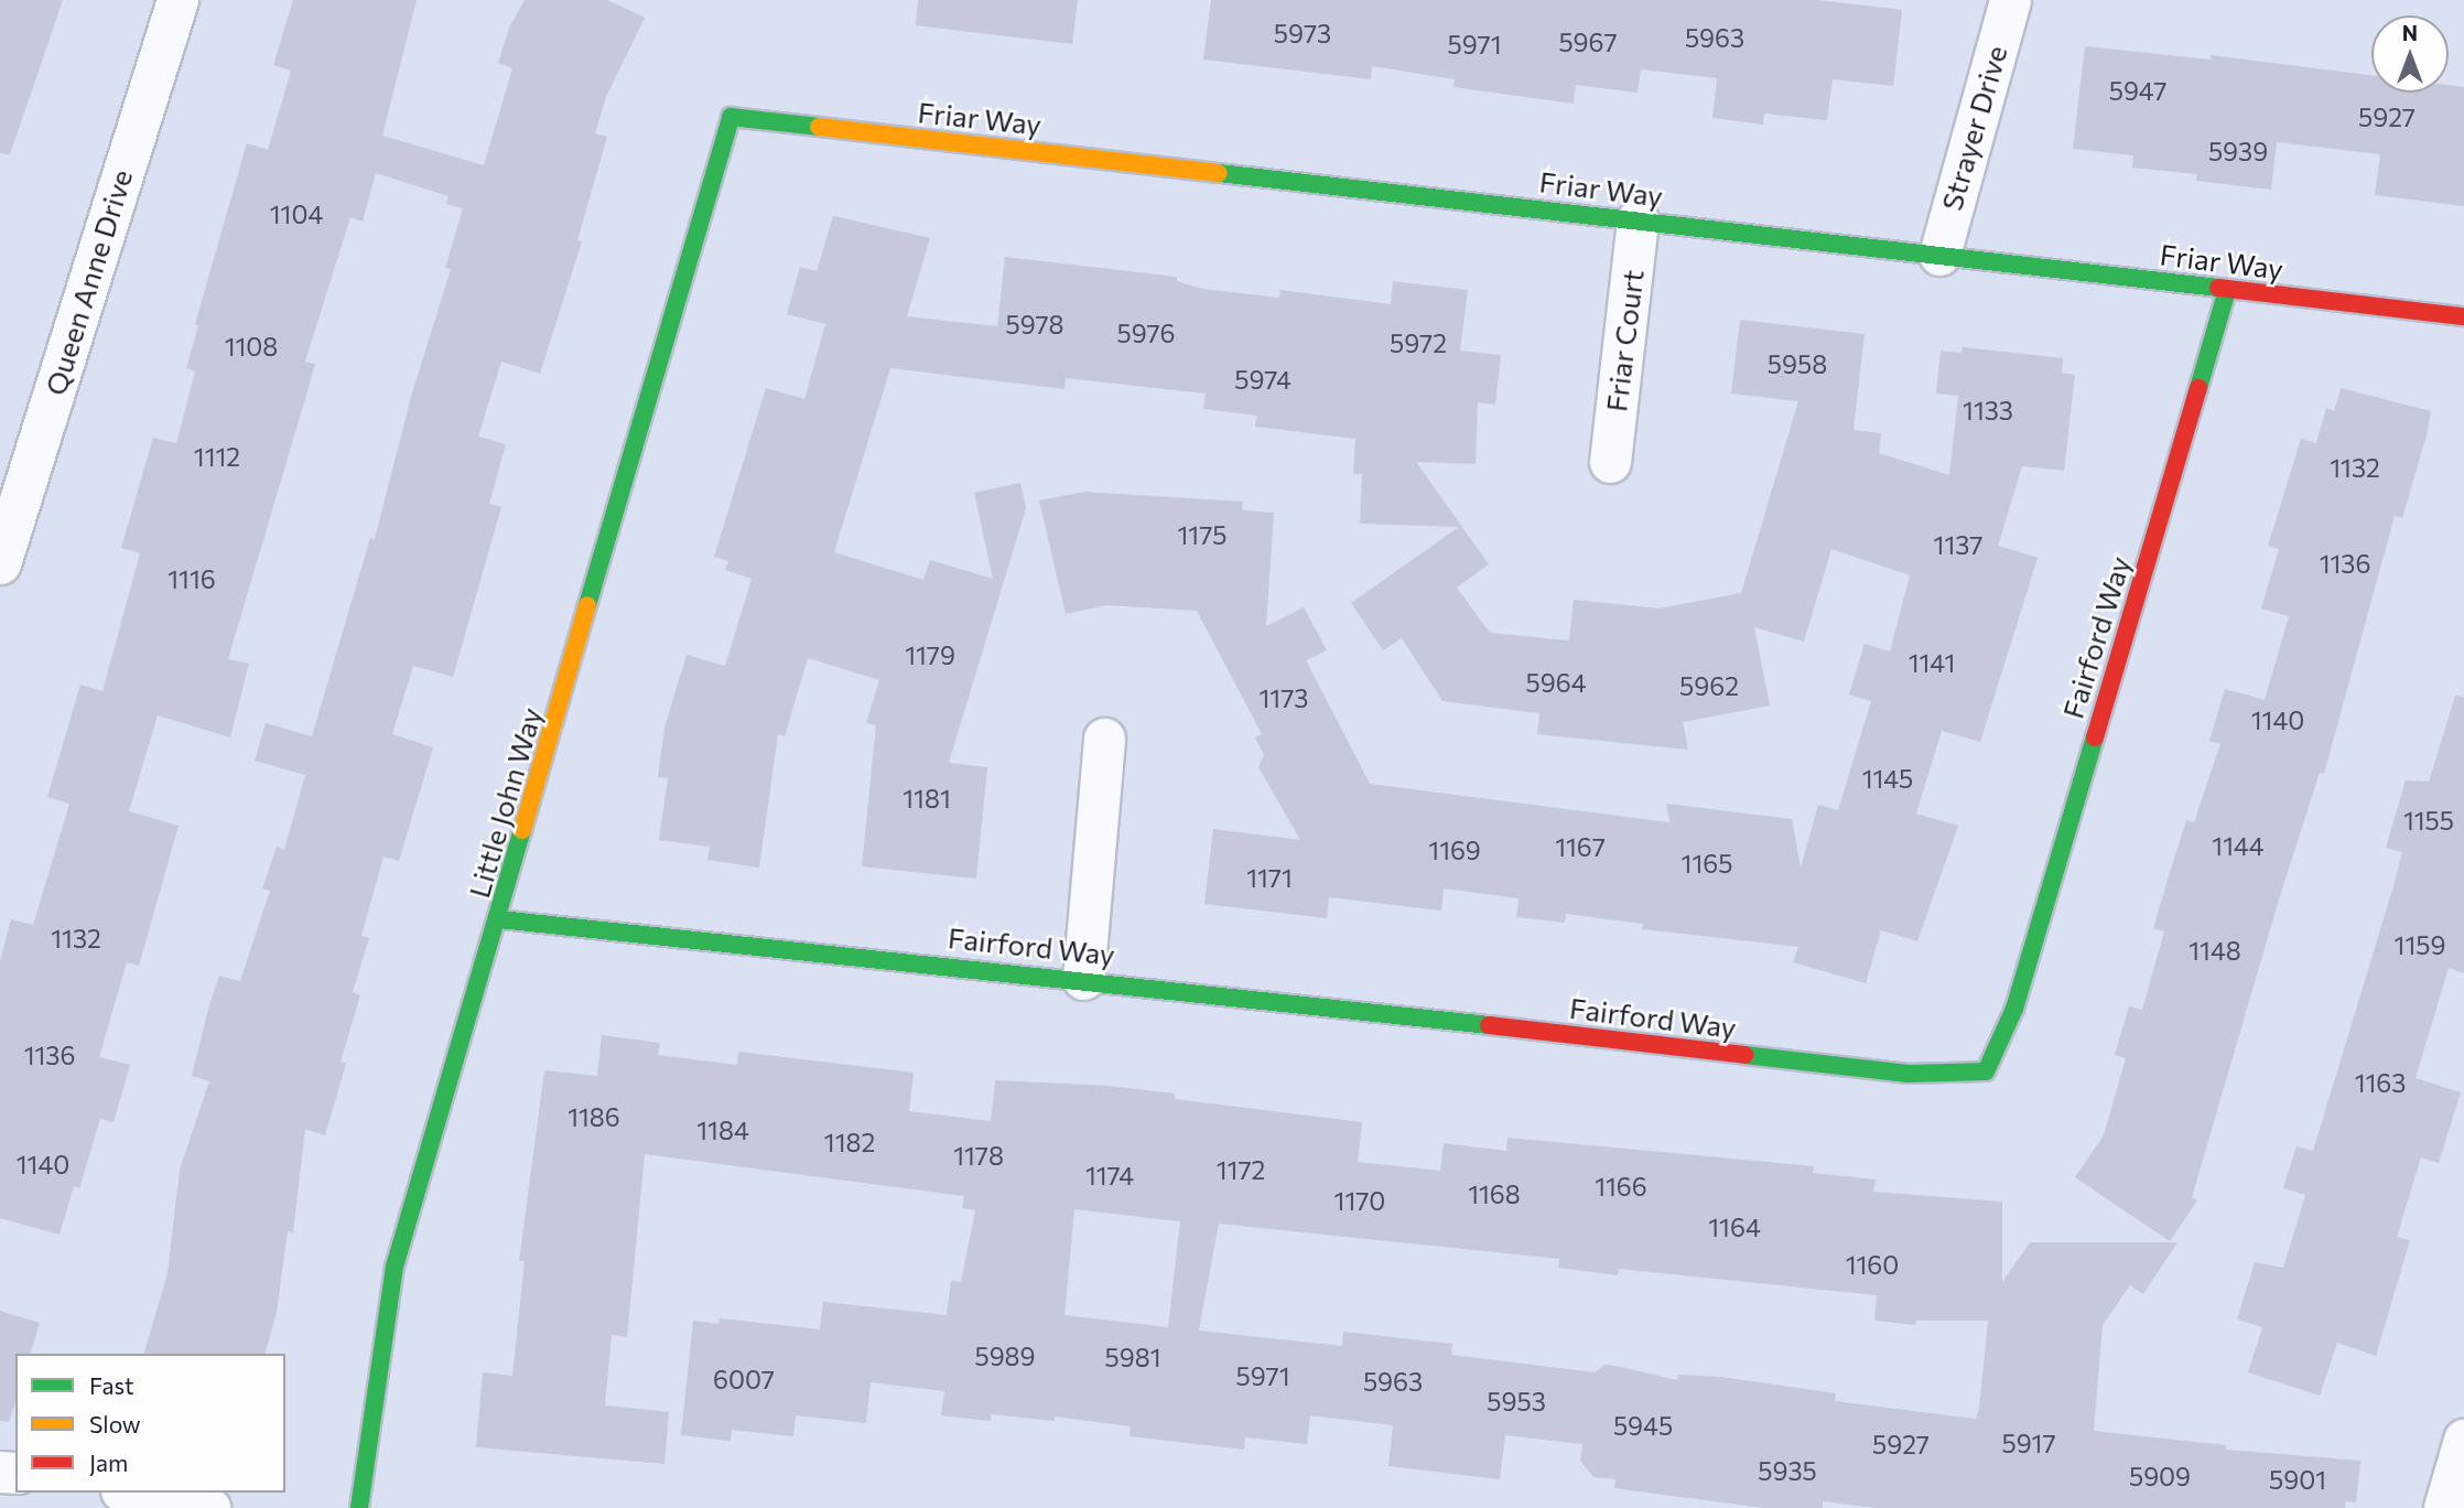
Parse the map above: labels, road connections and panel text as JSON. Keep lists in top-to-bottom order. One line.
{"streets":{"street":["Friar Way","Strayer Drive","Queen Anne Drive","Friar Court","Fairford Way","Little John Way"]},"crossings":[["Friar Way","Strayer Drive"],["Friar Way","Friar Court"],["Friar Way","Fairford Way"],["Friar Way","Little John Way"],["Fairford Way","Little John Way"]],"house_numbers":["5973","5963","5967","5971","5947","5927","5939","1104","5978","5976","5972","1108","5958","5974","1133","1112","1132","1175","1137","1136","1116","1179","1141","5964","5962","1173","1140","1145","1181","1155","1144","1167","1169","1165","1171","1132","1159","1148","1136","1163","1186","1184","1182","1178","1140","1172","1174","1166","1168","1170","1164","1160","5989","5981","5971","6007","5963","5953","5945","5917","5927","5935","5909","5901"],"legend":["Fast","Slow","Jam"],"north":"top"}
